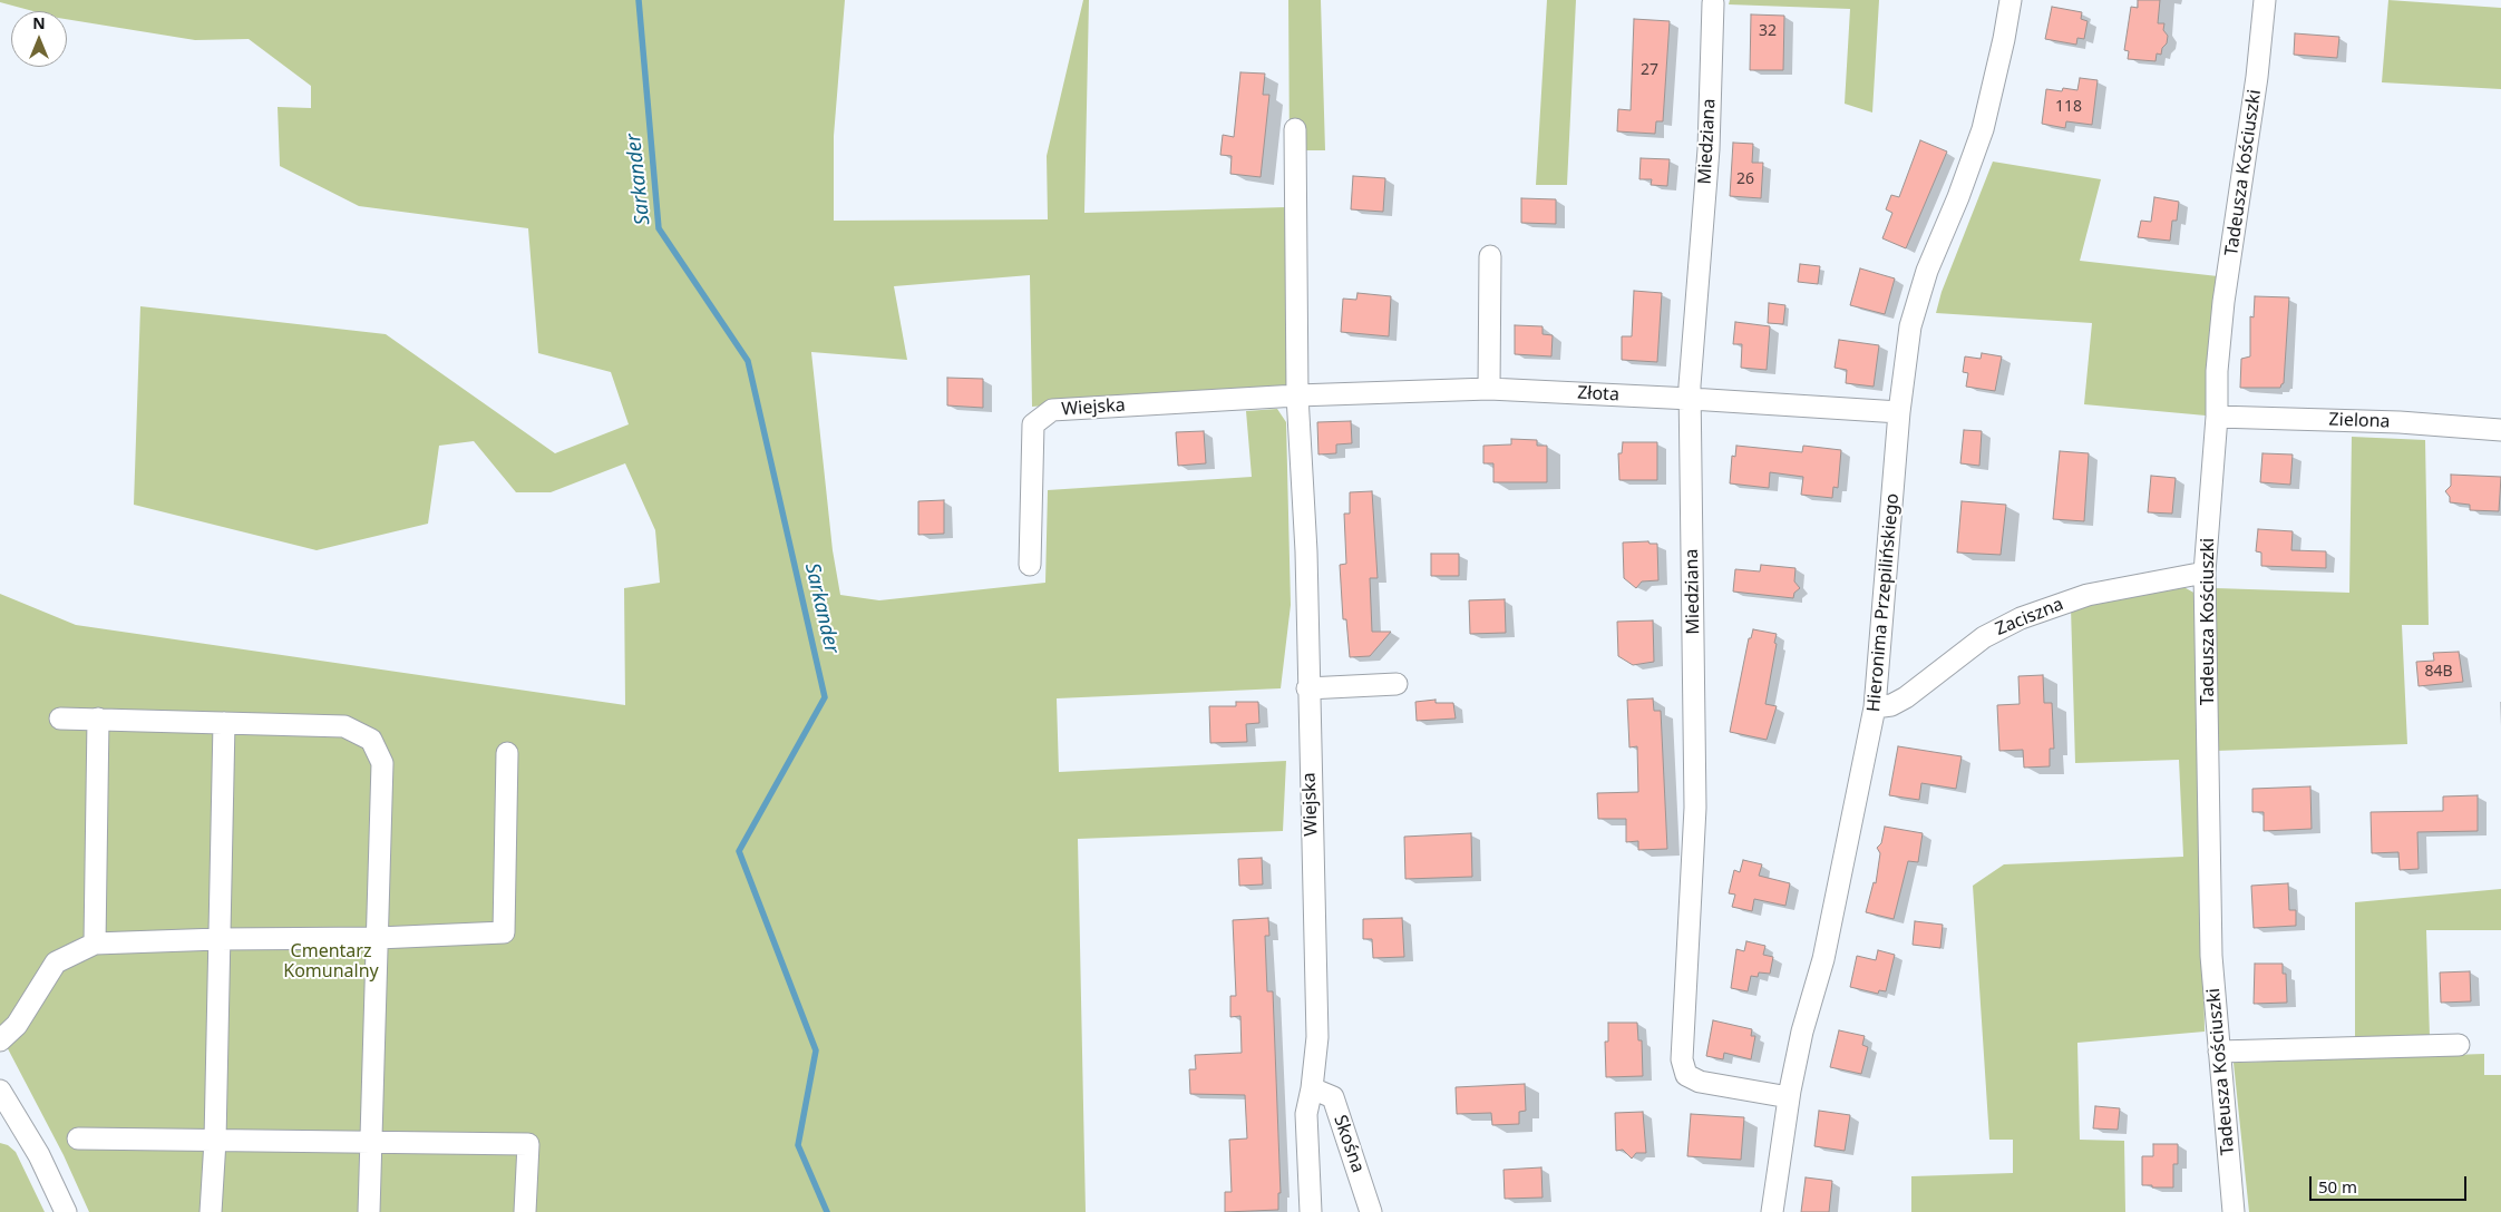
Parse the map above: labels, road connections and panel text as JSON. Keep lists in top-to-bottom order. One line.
{"streets":{"street":["Miedziana","Tadeusza Kościuszki","Złota","Wiejska","Zielona","Hieronima Przepilińskiego","Zaciszna","Skośna"]},"crossings":[["Miedziana","Złota"],["Miedziana","Hieronima Przepilińskiego"],["Tadeusza Kościuszki","Zielona"],["Tadeusza Kościuszki","Zaciszna"],["Złota","Wiejska"],["Złota","Hieronima Przepilińskiego"],["Wiejska","Skośna"],["Hieronima Przepilińskiego","Zaciszna"]],"water":["Sarkander"],"parks":["Cmentarz Komunalny"],"house_numbers":["32","27","118","26","84B"],"scale_bar":"50 m","north":"top"}
